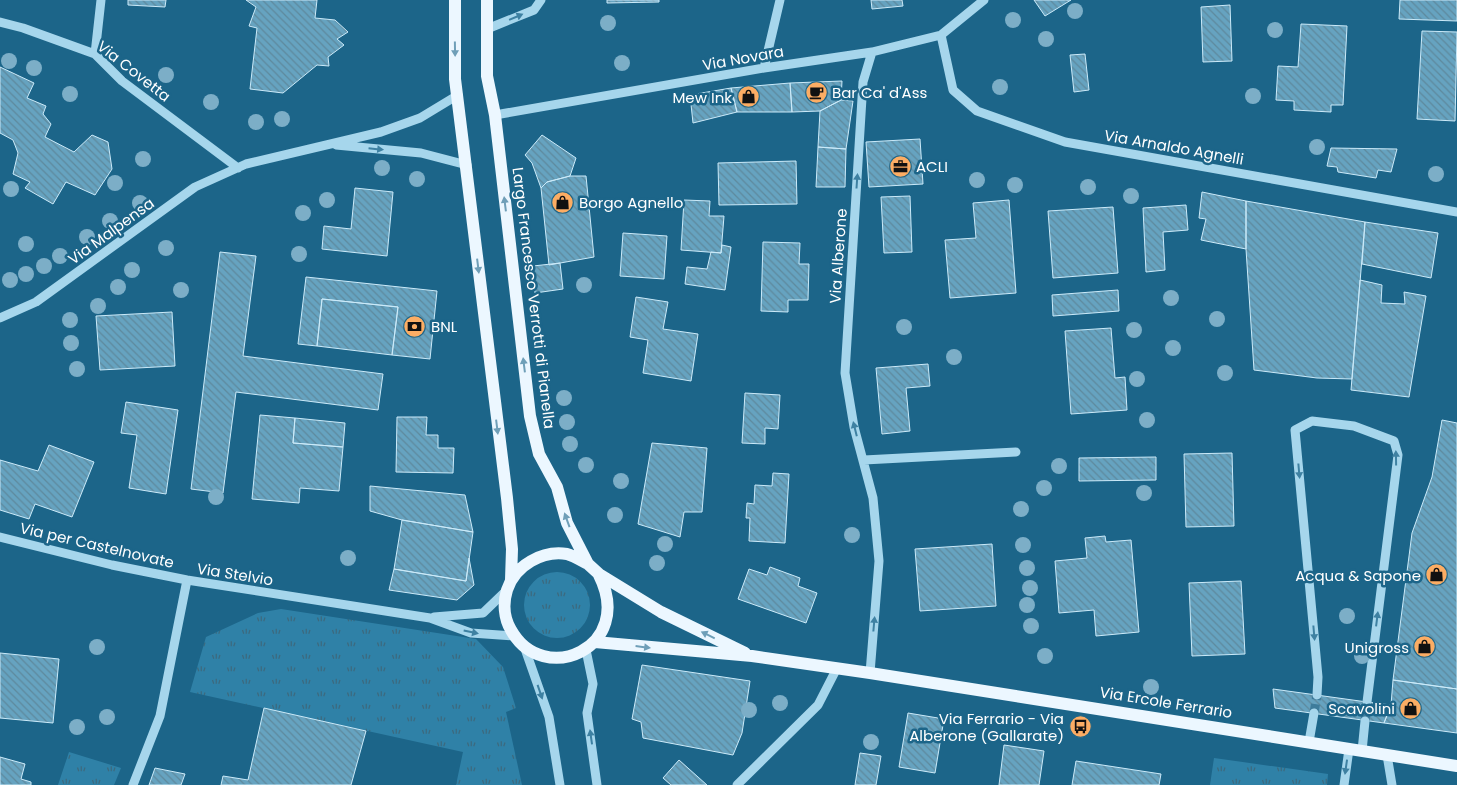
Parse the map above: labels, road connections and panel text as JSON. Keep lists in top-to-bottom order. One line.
{"streets":{"main road":["Largo Francesco Verrotti di Pianella","Via Ercole Ferrario"],"street":["Via Novara","Via Covetta","Via Arnaldo Agnelli","Via Malpensa","Via Alberone","Via per Castelnovate","Via Stelvio"]},"crossings":[["Via Novara","Via Arnaldo Agnelli"],["Via Novara","Via Alberone"],["Via Novara","Largo Francesco Verrotti di Pianella"],["Via Covetta","Via Malpensa"],["Via Alberone","Largo Francesco Verrotti di Pianella"],["Via Alberone","Via Ercole Ferrario"],["Largo Francesco Verrotti di Pianella","Via Stelvio"],["Largo Francesco Verrotti di Pianella","Via Ercole Ferrario"],["Via per Castelnovate","Via Stelvio"]],"one_way":["Via Alberone"],"places":{"cafe":["Bar Ca' d'Ass"],"shop":["Mew Ink","Borgo Agnello","Acqua & Sapone","Unigross","Scavolini"],"office":["ACLI"],"bank":["BNL"],"bus stop":["Via Ferrario - Via Alberone (Gallarate)"]}}
